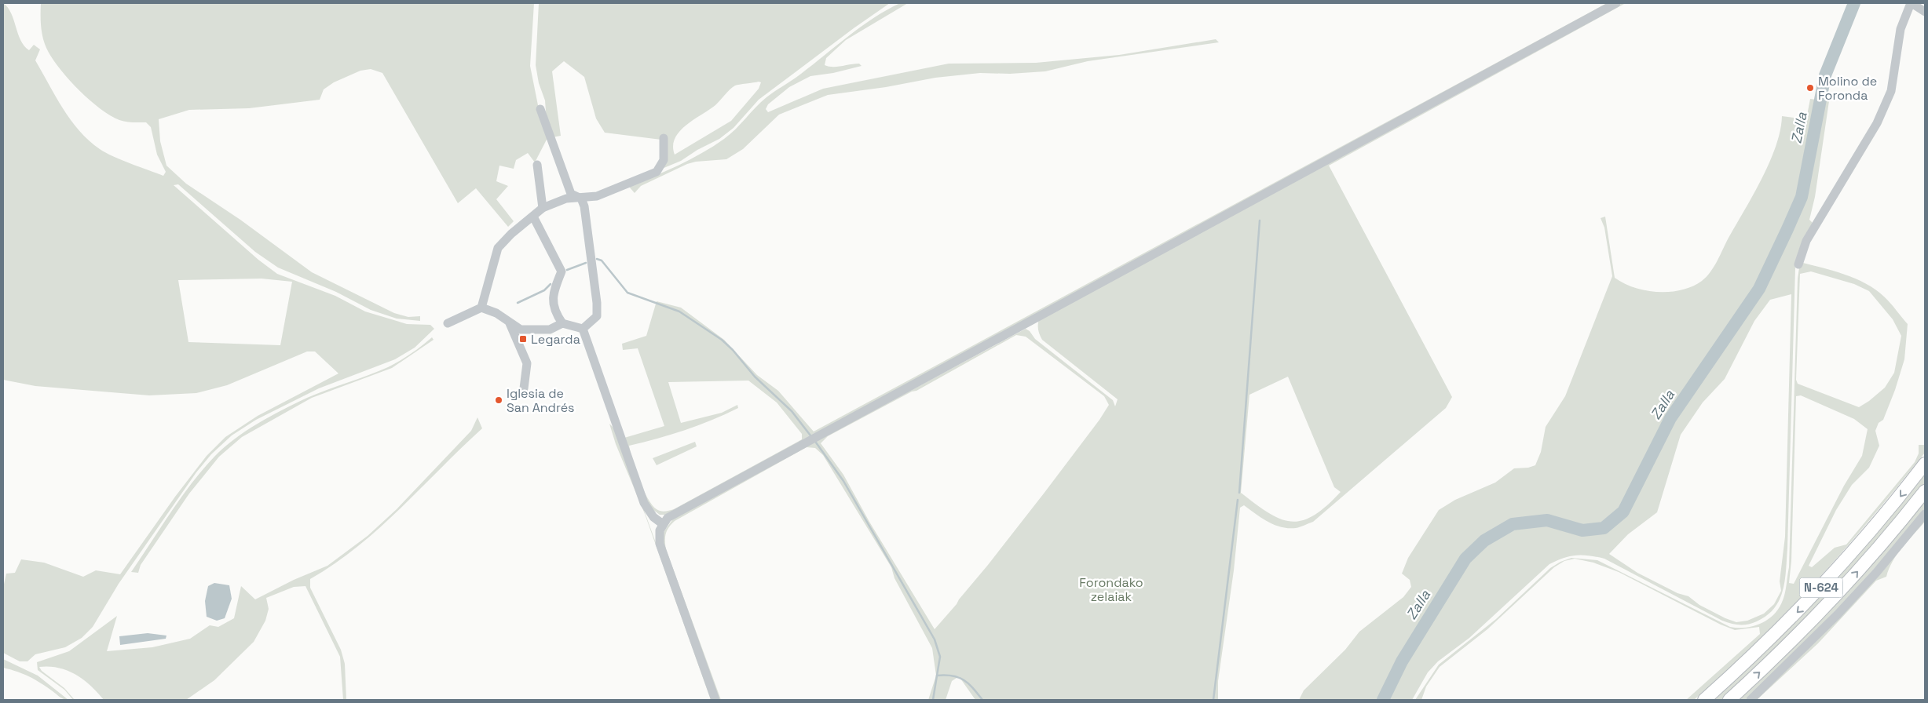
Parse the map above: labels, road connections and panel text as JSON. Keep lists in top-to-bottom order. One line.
{"streets":{"highway":["N-624"]},"water":["Zalla"],"parks":["Forondako zelaiak"],"places":{"other":["Molino de Foronda","Iglesia de San Andrés"],"transit":["Legarda"]}}
